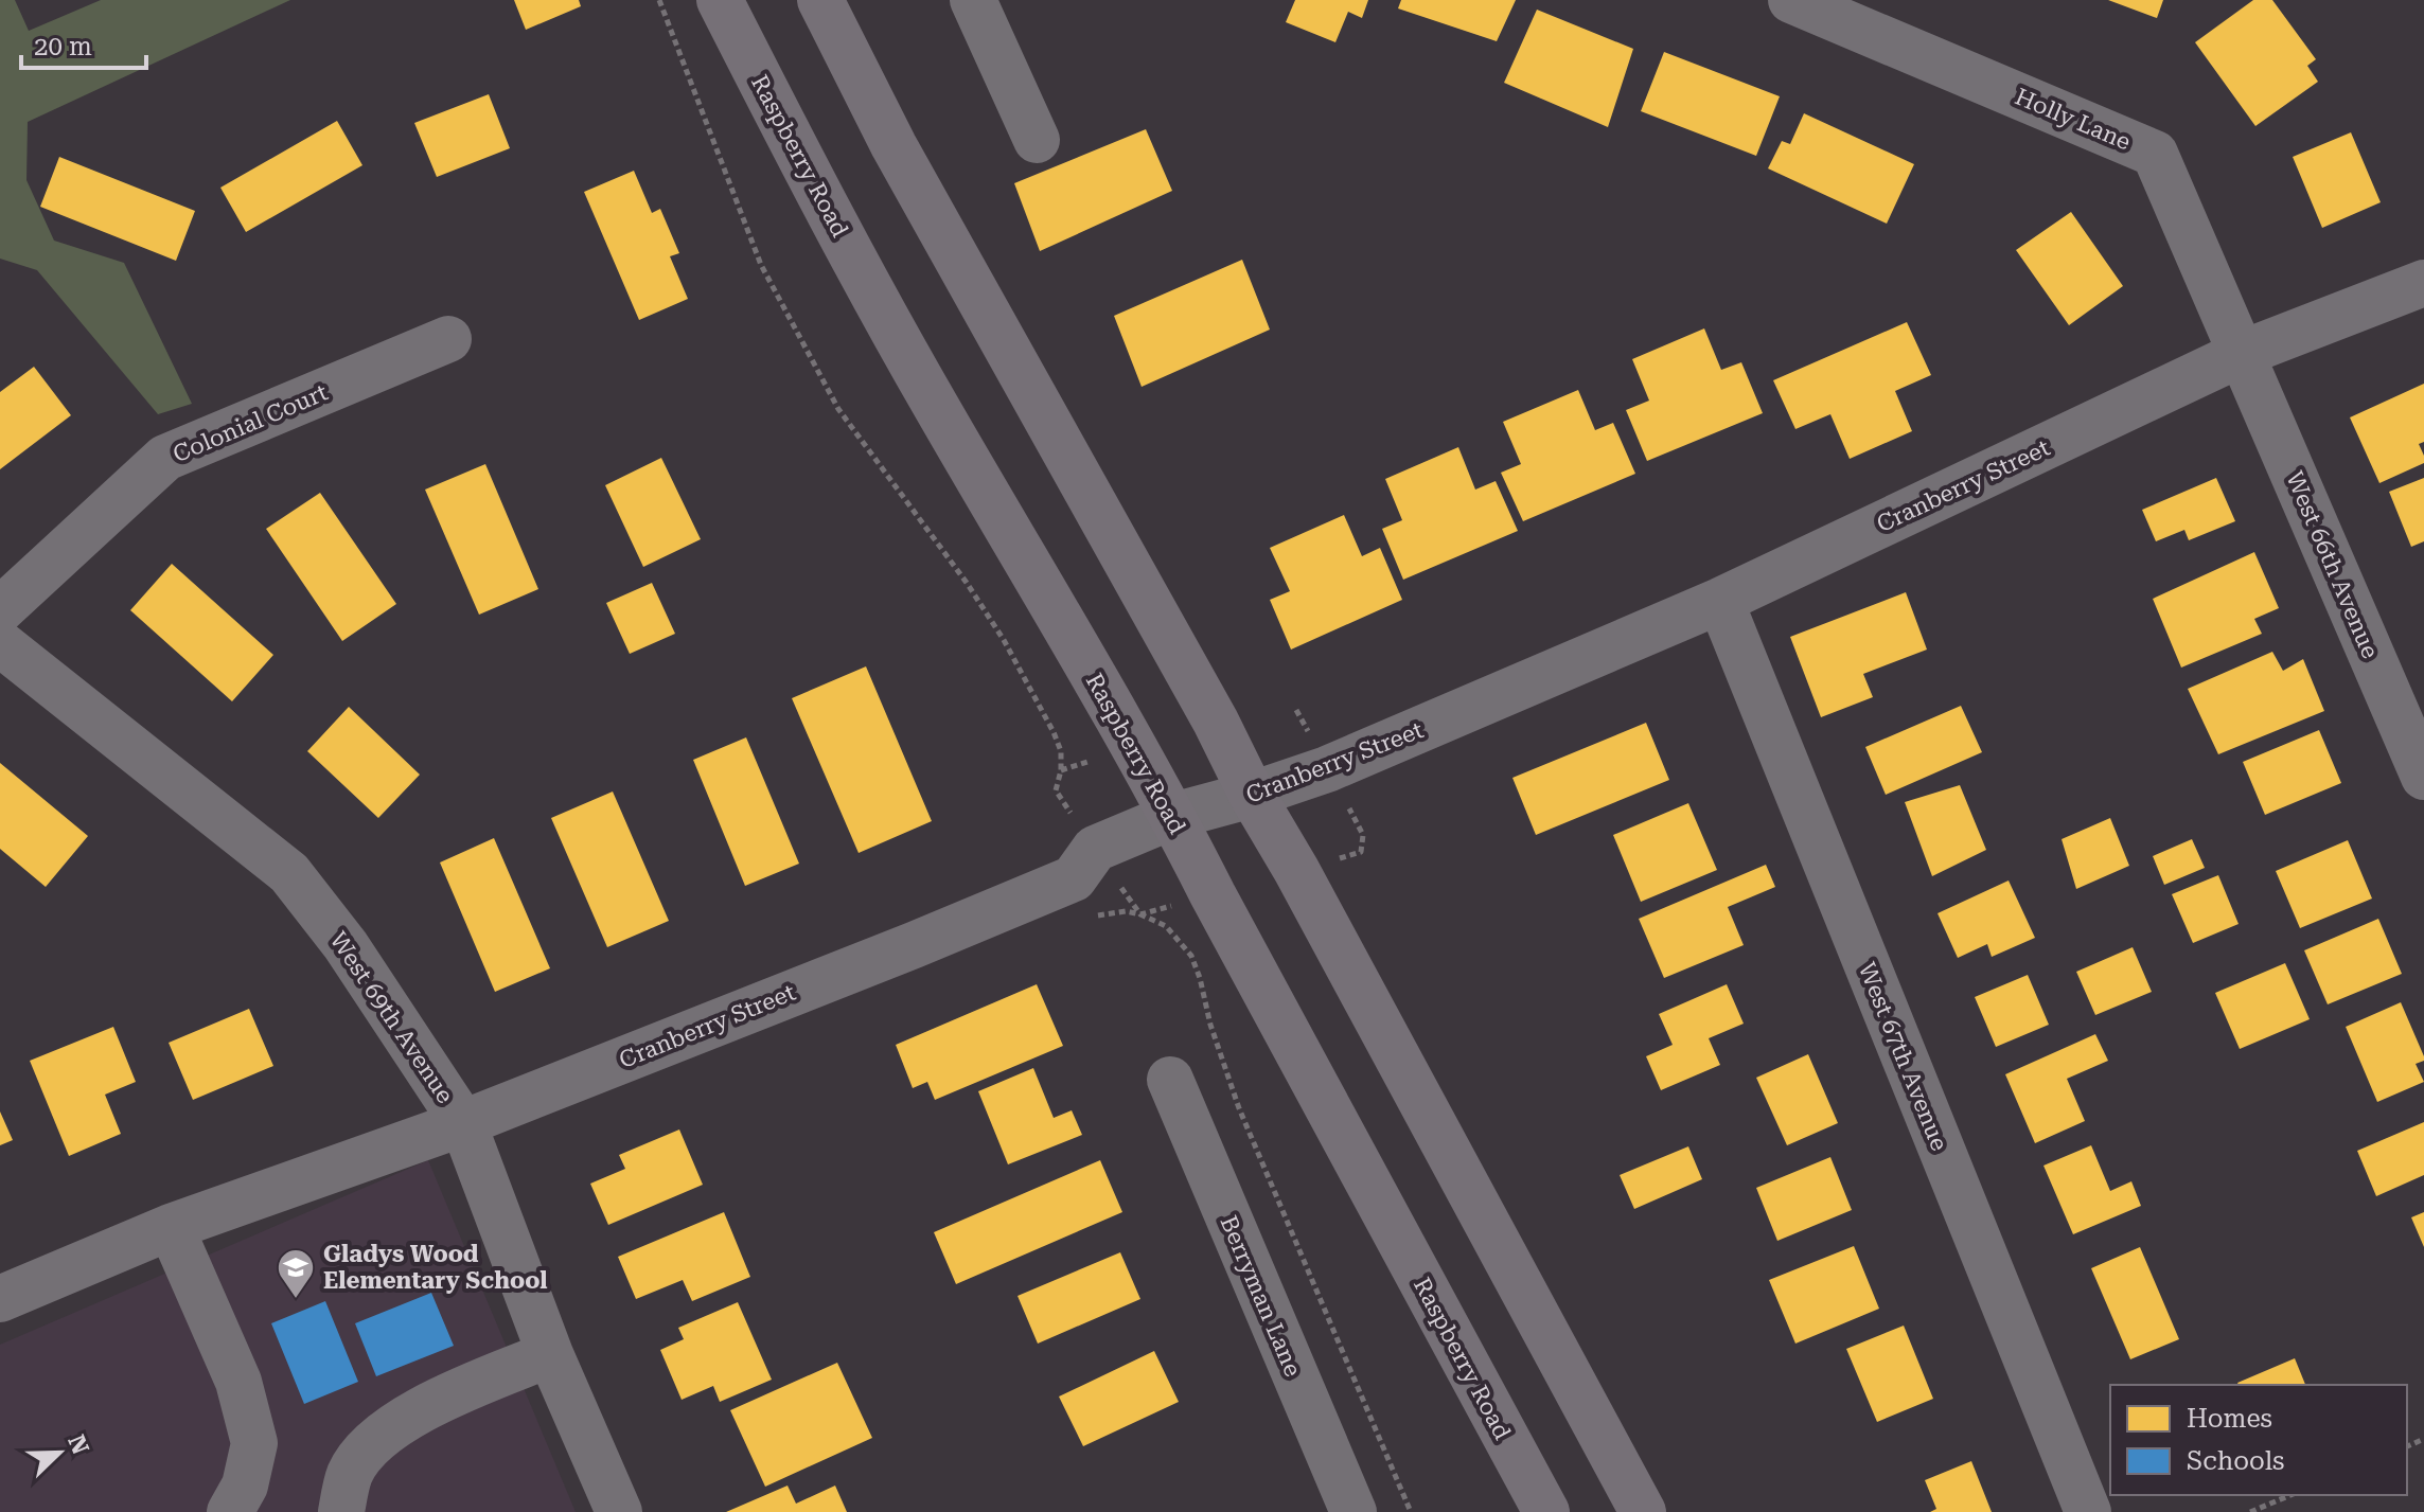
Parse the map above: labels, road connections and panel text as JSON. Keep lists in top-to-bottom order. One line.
{"streets":{"main road":["Raspberry Road"],"street":["Holly Lane","Colonial Court","Cranberry Street","West 66th Avenue","West 69th Avenue","West 67th Avenue","Berryman Lane"]},"crossings":[["Holly Lane","Cranberry Street"],["Holly Lane","West 66th Avenue"],["Raspberry Road","Cranberry Street"],["Cranberry Street","West 66th Avenue"],["Cranberry Street","West 69th Avenue"],["Cranberry Street","West 67th Avenue"]],"places":{"school or university":["Gladys Wood Elementary School"]},"legend":["Homes","Schools"],"scale_bar":"20 m","north":"top right"}
